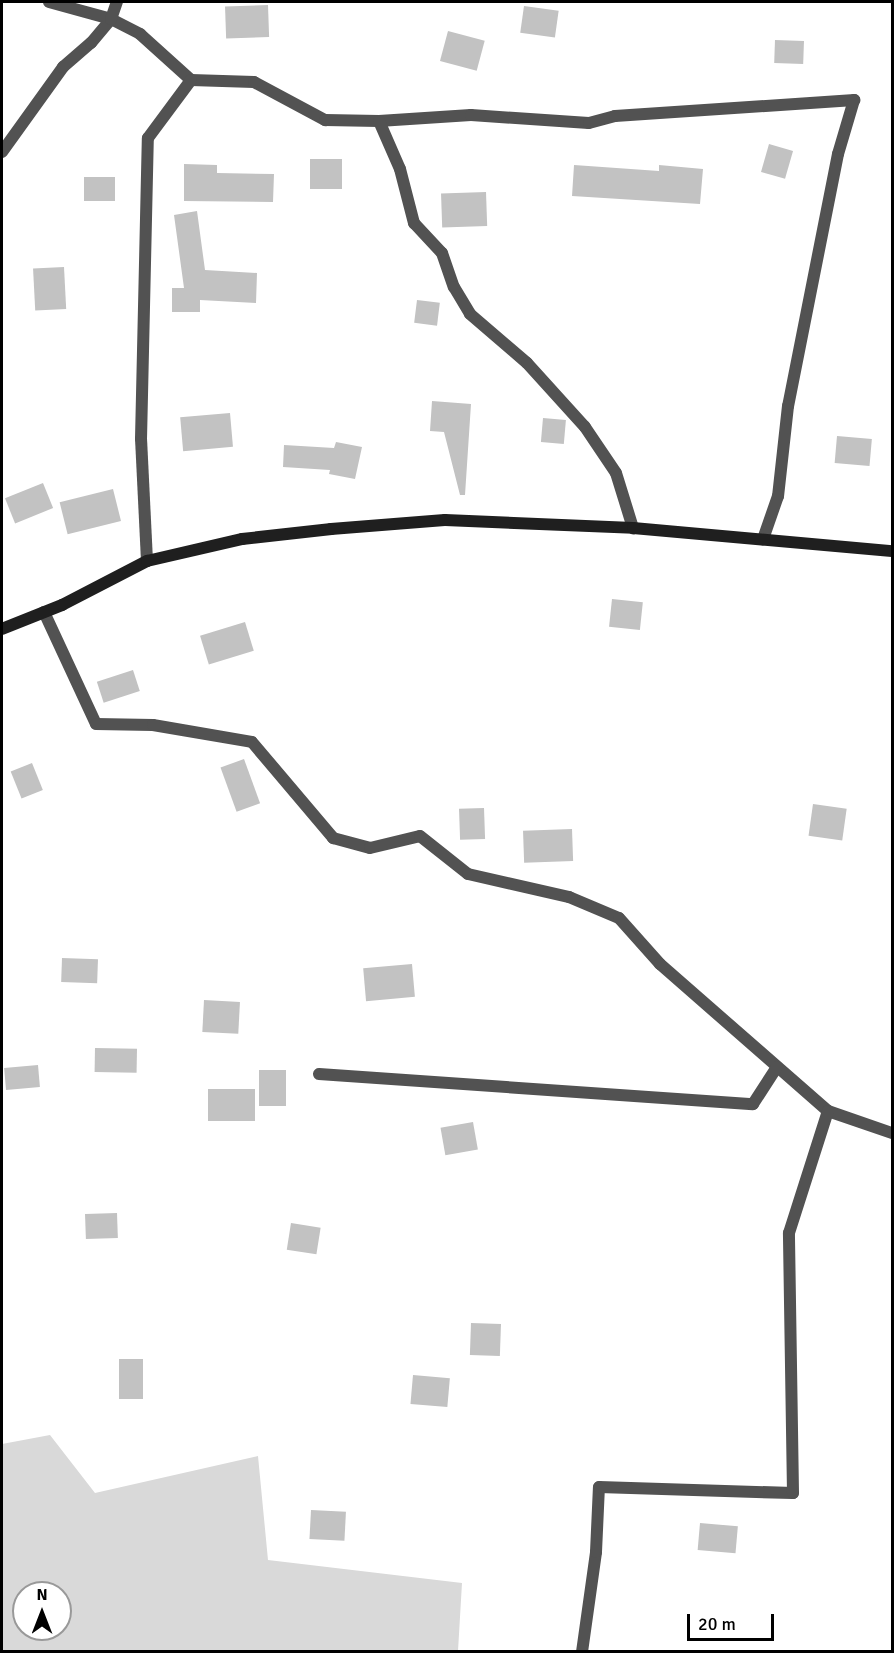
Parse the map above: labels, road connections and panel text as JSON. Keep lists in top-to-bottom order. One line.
{"scale_bar":"20 m","north":"top"}
